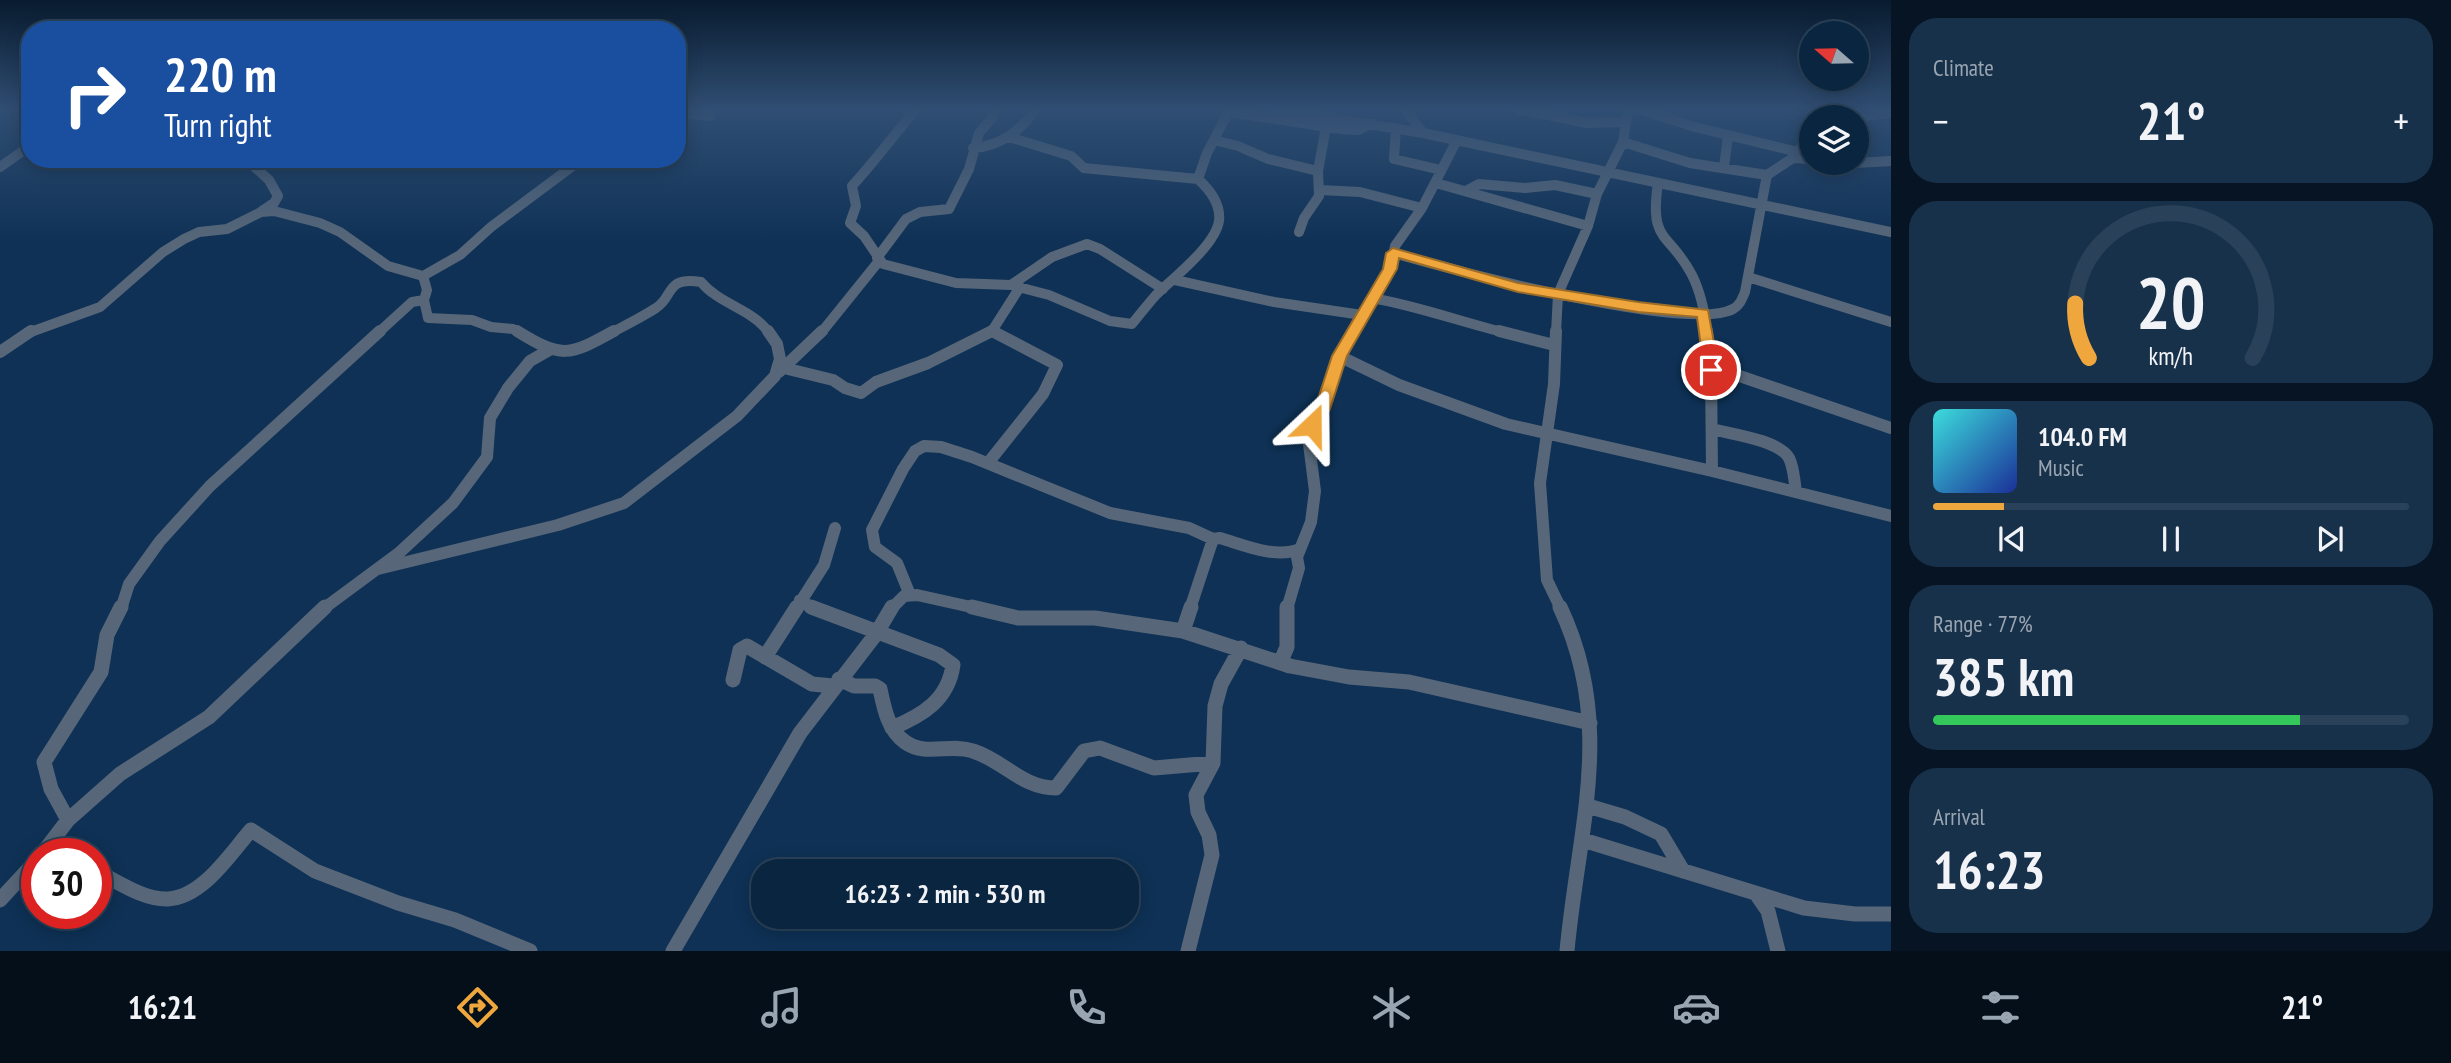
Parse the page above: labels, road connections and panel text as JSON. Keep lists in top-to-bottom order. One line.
{"north":"left","page":{"tile":["Climate",["Range · 77%","385 km"],["Arrival","16:23"]],"turn":["220 m","Turn right"],"heat":["−","21°","+"],"song":["104.0 FM","Music"],"limit":"30","trip":"16:23 · 2 min · 530 m","tabs":["16:21","21°"],"gauge":["20","km/h"]}}
